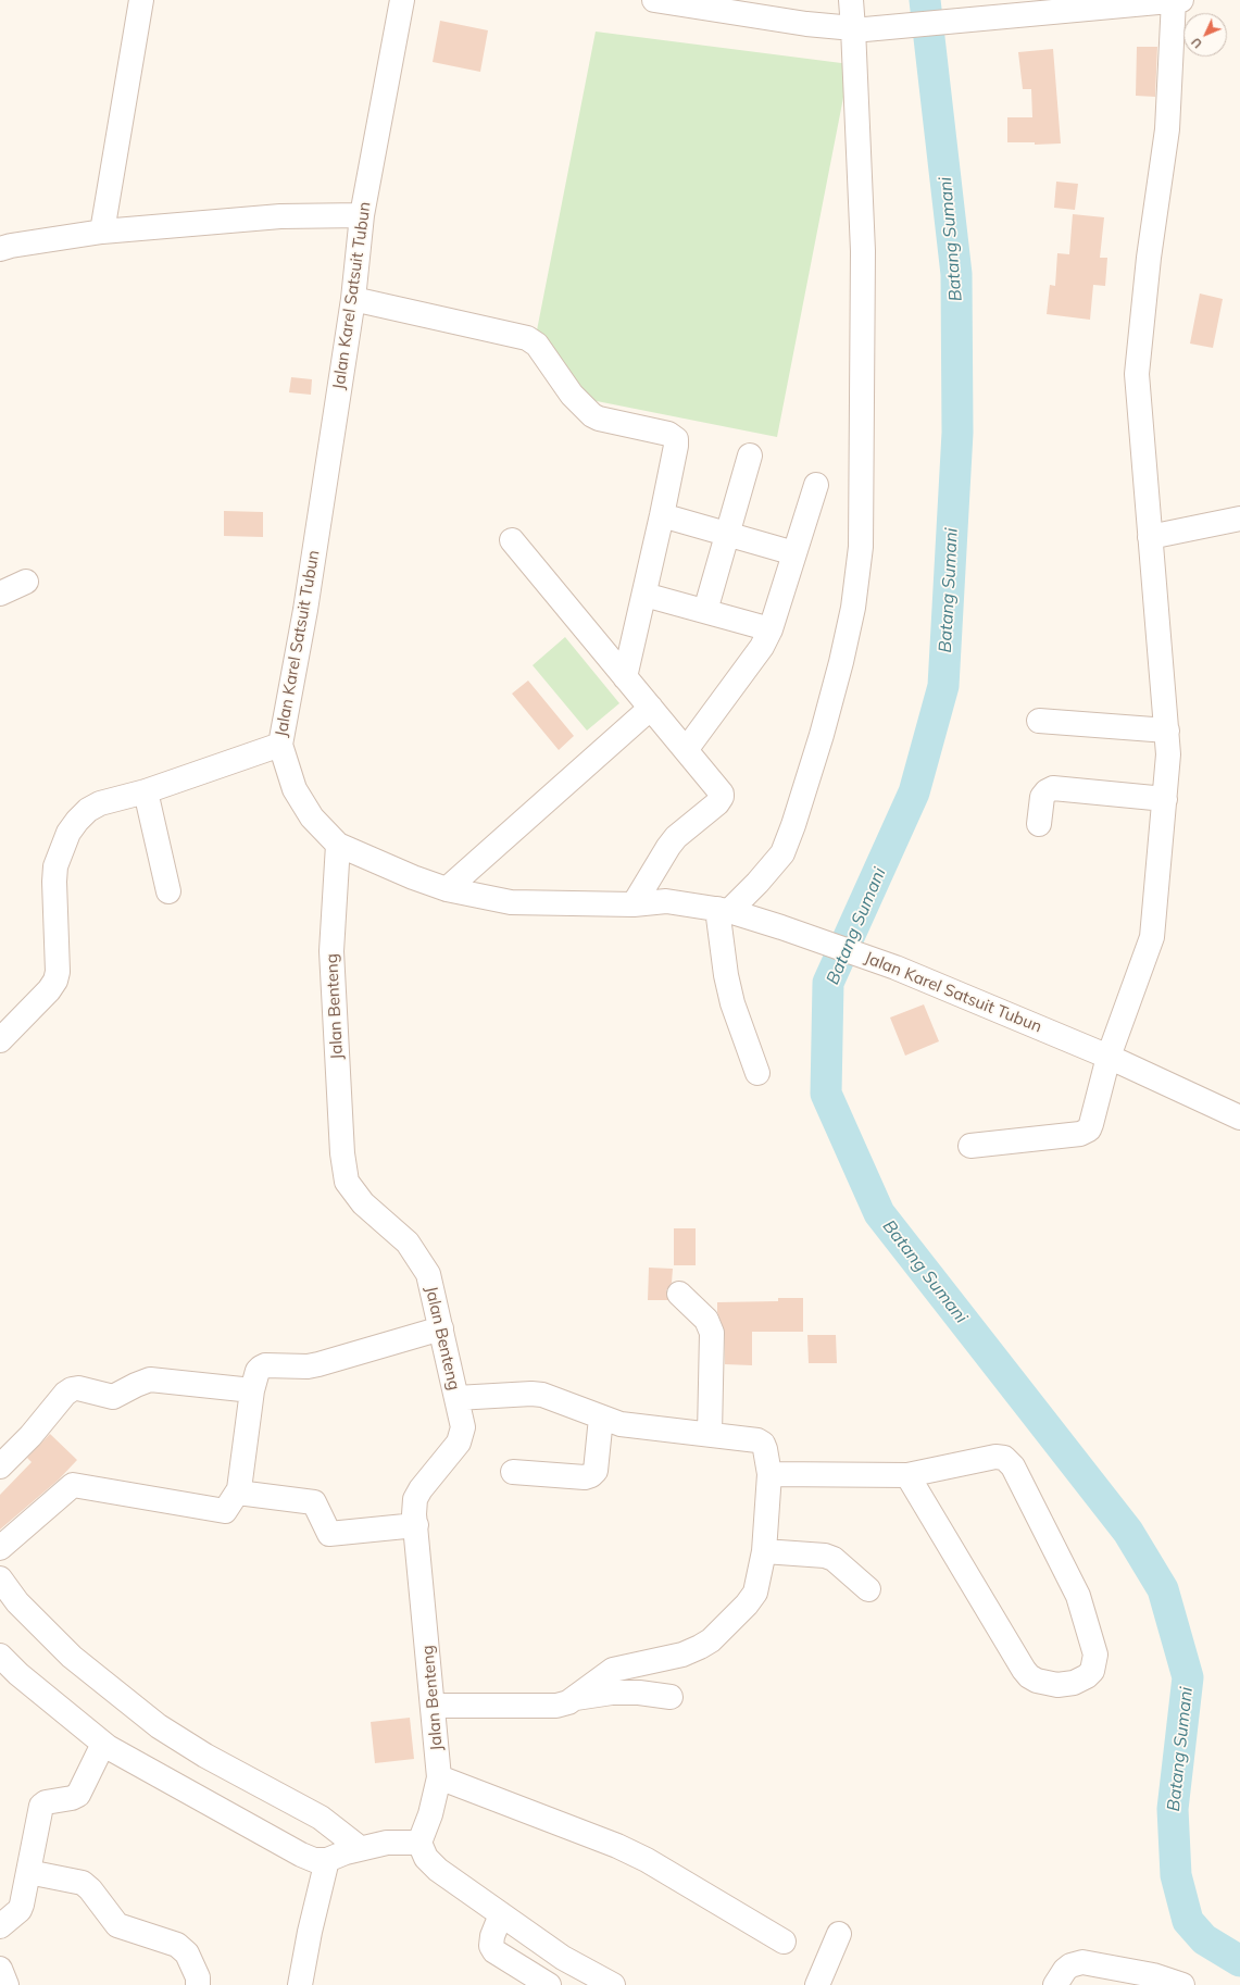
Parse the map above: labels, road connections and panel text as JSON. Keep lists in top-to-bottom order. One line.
{"streets":{"street":["Jalan Karel Satsuit Tubun","Jalan Benteng"]},"crossings":[["Jalan Karel Satsuit Tubun","Jalan Benteng"]],"water":["Batang Sumani"],"north":"bottom left"}
